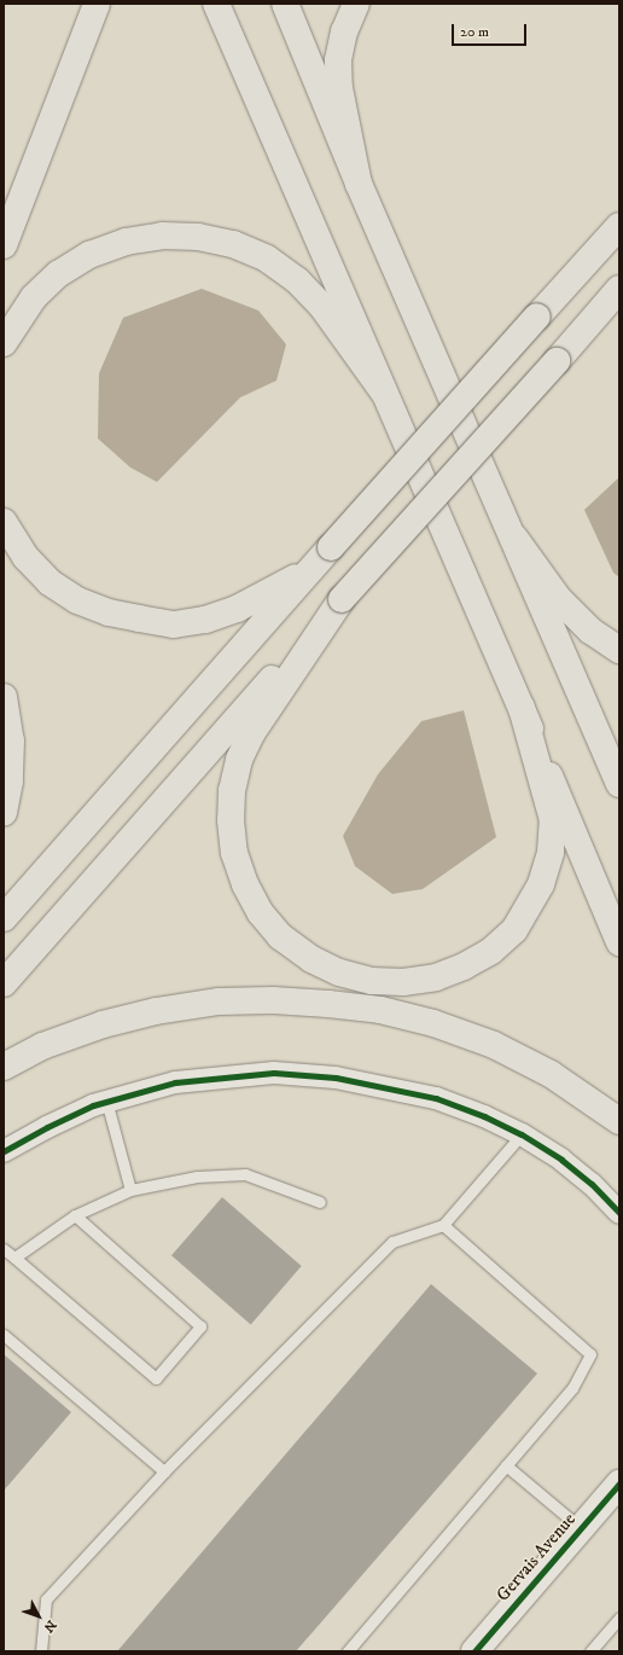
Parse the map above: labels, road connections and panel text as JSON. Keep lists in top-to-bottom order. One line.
{"streets":{"street":["Gervais Avenue"]},"scale_bar":"20 m","north":"bottom right"}
